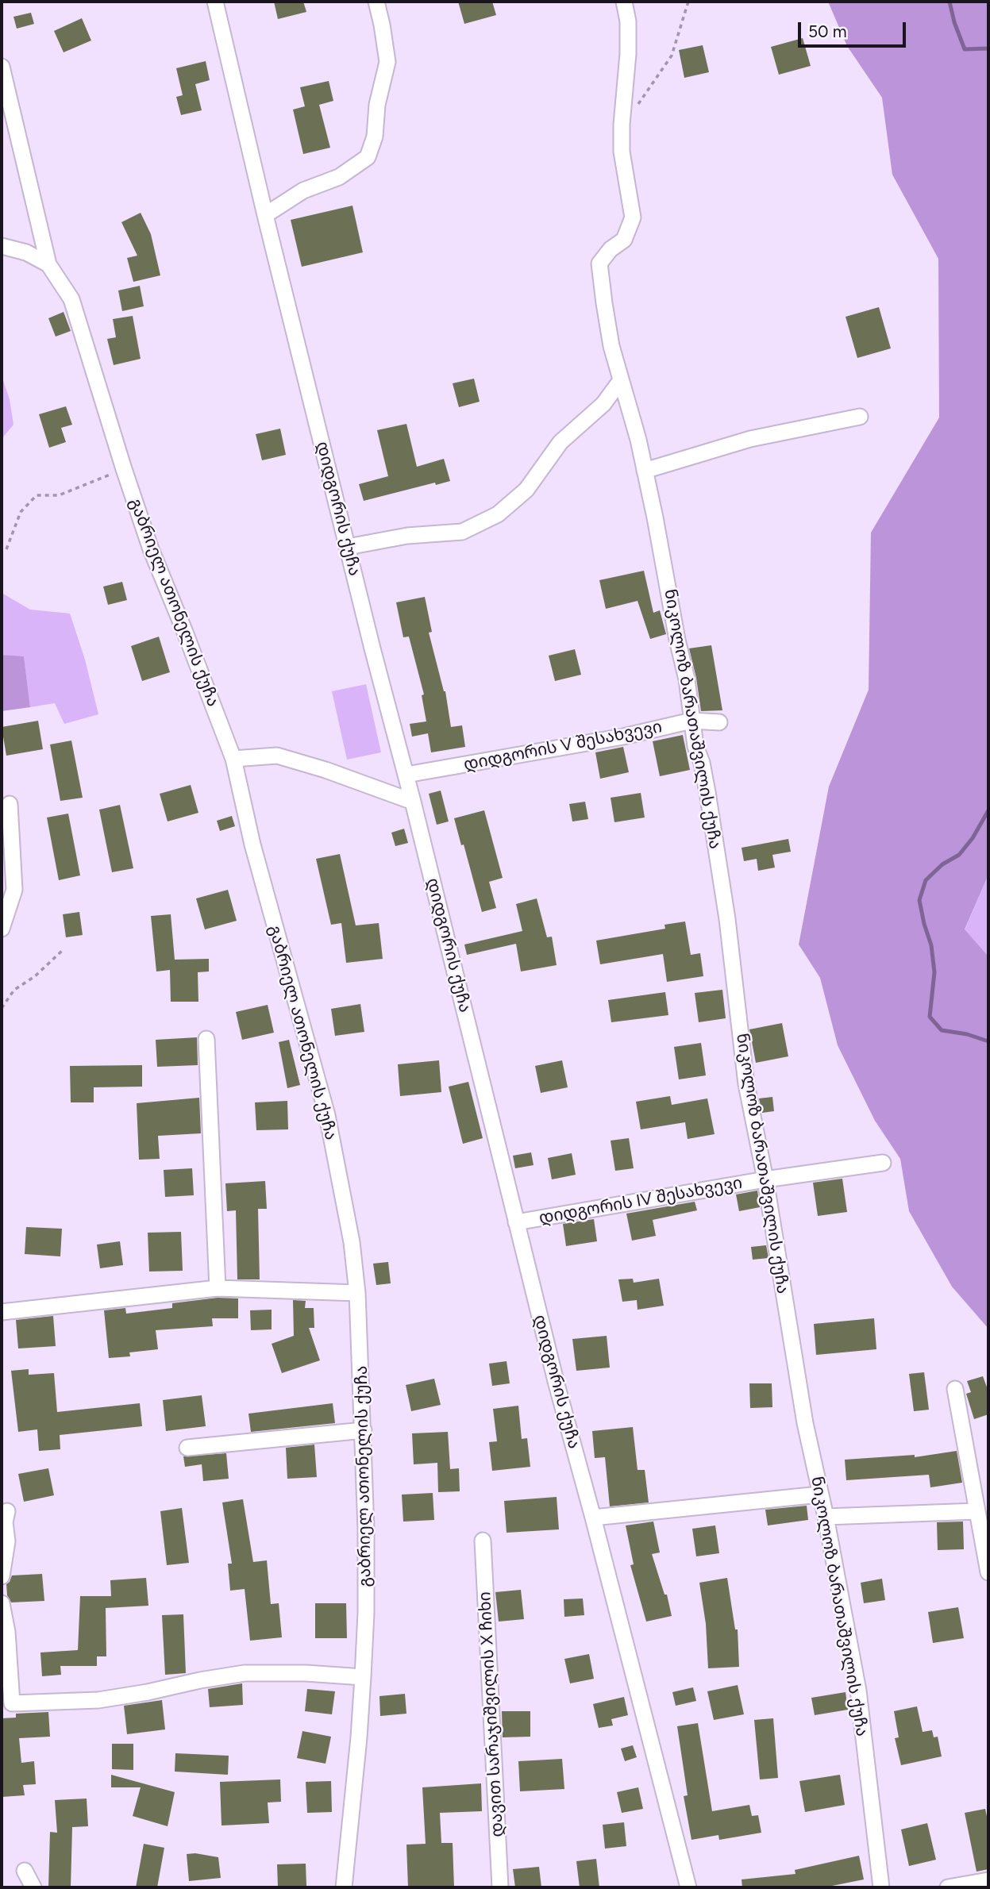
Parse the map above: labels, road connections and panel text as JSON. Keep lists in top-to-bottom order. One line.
{"streets":{"street":["დიდგორის ქუჩა","გაბრიელ ათონელის ქუჩა","ნიკოლოზ ბარათაშვილის ქუჩა","დიდგორის V შესახვევი","დიდგორის IV შესახვევი","დავით სარაჯიშვილის X ჩიხი"]},"crossings":[["დიდგორის ქუჩა","დიდგორის V შესახვევი"],["დიდგორის ქუჩა","დიდგორის IV შესახვევი"],["ნიკოლოზ ბარათაშვილის ქუჩა","დიდგორის V შესახვევი"],["ნიკოლოზ ბარათაშვილის ქუჩა","დიდგორის IV შესახვევი"]],"scale_bar":"50 m"}
